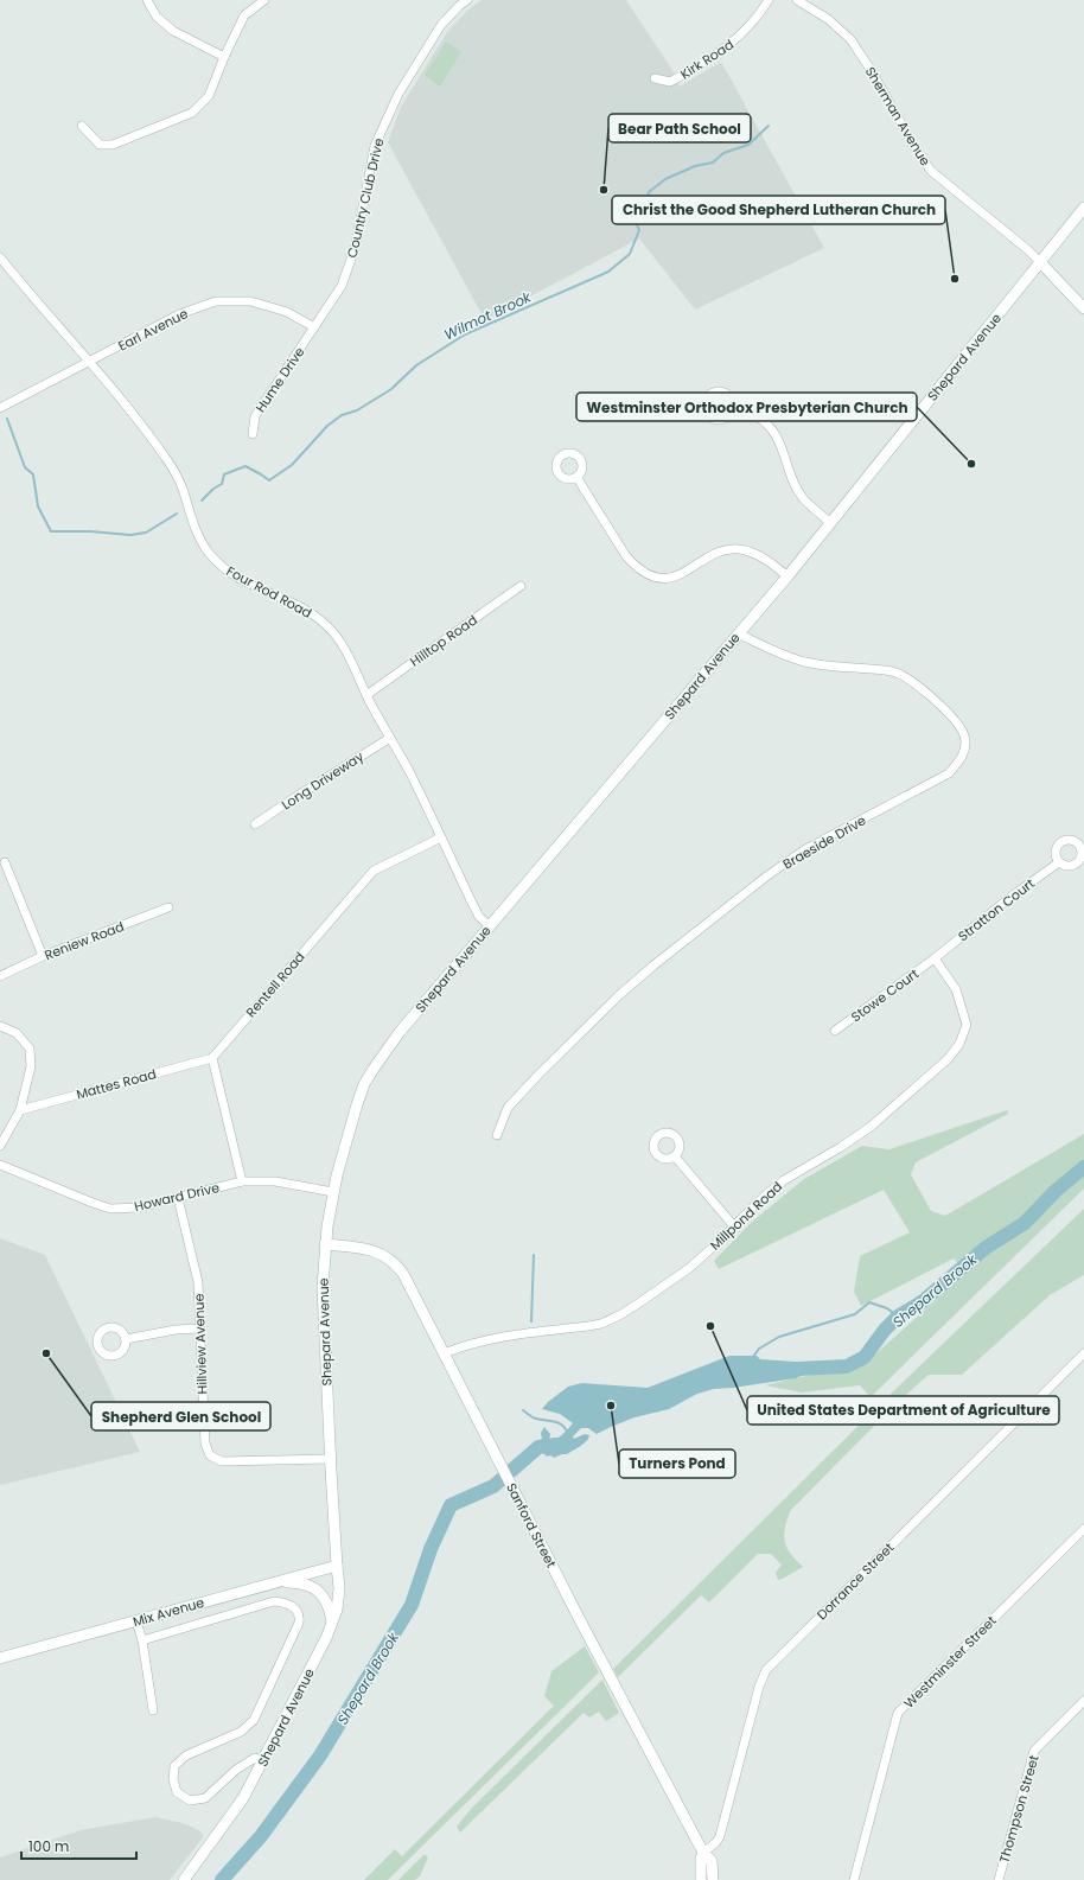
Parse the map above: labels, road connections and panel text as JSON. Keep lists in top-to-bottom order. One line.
{"streets":{"main road":["Sherman Avenue","Shepard Avenue","Sanford Street","Mix Avenue"],"street":["Kirk Road","Country Club Drive","Earl Avenue","Hume Drive","Four Rod Road","Hilltop Road","Long Driveway","Braeside Drive","Stratton Court","Reniew Road","Rentell Road","Stowe Court","Mattes Road","Howard Drive","Millpond Road","Hillview Avenue","Dorrance Street","Westminster Street","Thompson Street"]},"crossings":[["Sherman Avenue","Shepard Avenue"],["Country Club Drive","Earl Avenue"],["Country Club Drive","Hume Drive"],["Earl Avenue","Hume Drive"],["Earl Avenue","Four Rod Road"],["Shepard Avenue","Four Rod Road"],["Shepard Avenue","Braeside Drive"],["Shepard Avenue","Howard Drive"],["Shepard Avenue","Hillview Avenue"],["Shepard Avenue","Sanford Street"],["Shepard Avenue","Mix Avenue"],["Four Rod Road","Hilltop Road"],["Four Rod Road","Long Driveway"],["Four Rod Road","Rentell Road"],["Stratton Court","Stowe Court"],["Stratton Court","Millpond Road"],["Rentell Road","Mattes Road"],["Stowe Court","Millpond Road"],["Howard Drive","Hillview Avenue"],["Millpond Road","Sanford Street"],["Sanford Street","Dorrance Street"]],"water":["Wilmot Brook","Shepard Brook"],"places":["Bear Path School","Christ the Good Shepherd Lutheran Church","Westminster Orthodox Presbyterian Church","United States Department of Agriculture","Shepherd Glen School","Turners Pond"],"scale_bar":"100 m"}
